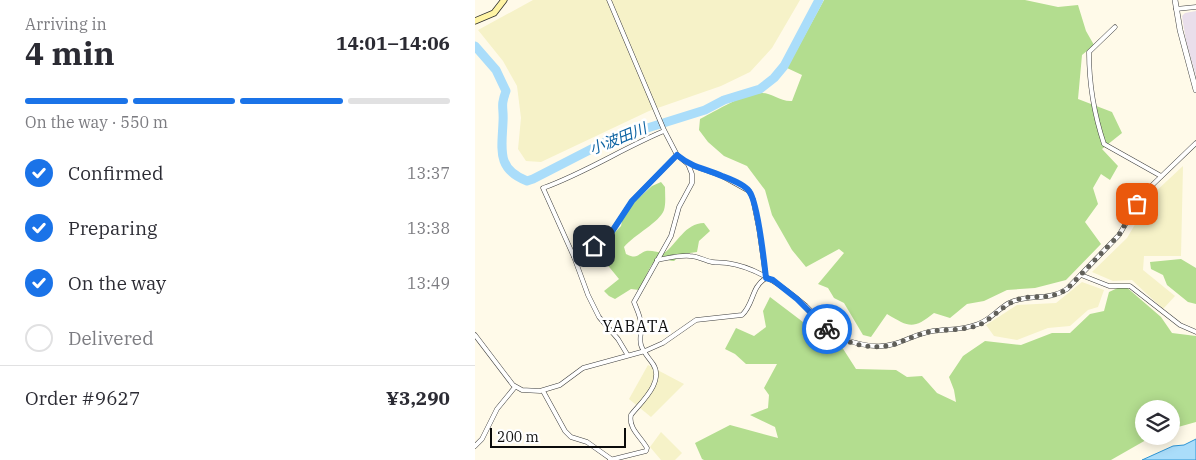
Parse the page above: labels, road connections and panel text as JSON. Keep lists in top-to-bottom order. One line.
{"districts":["YABATA"],"water":["小波田川"],"scale_bar":"200 m","page":{"heading":["4 min","Arriving in","14:01–14:06"],"panel":["Order #9627","¥3,290"],"bar":"On the way · 550 m","list":[["Confirmed","13:37"],["Preparing","13:38"],["On the way","13:49"],"Delivered"],"scale":"200 m"}}
